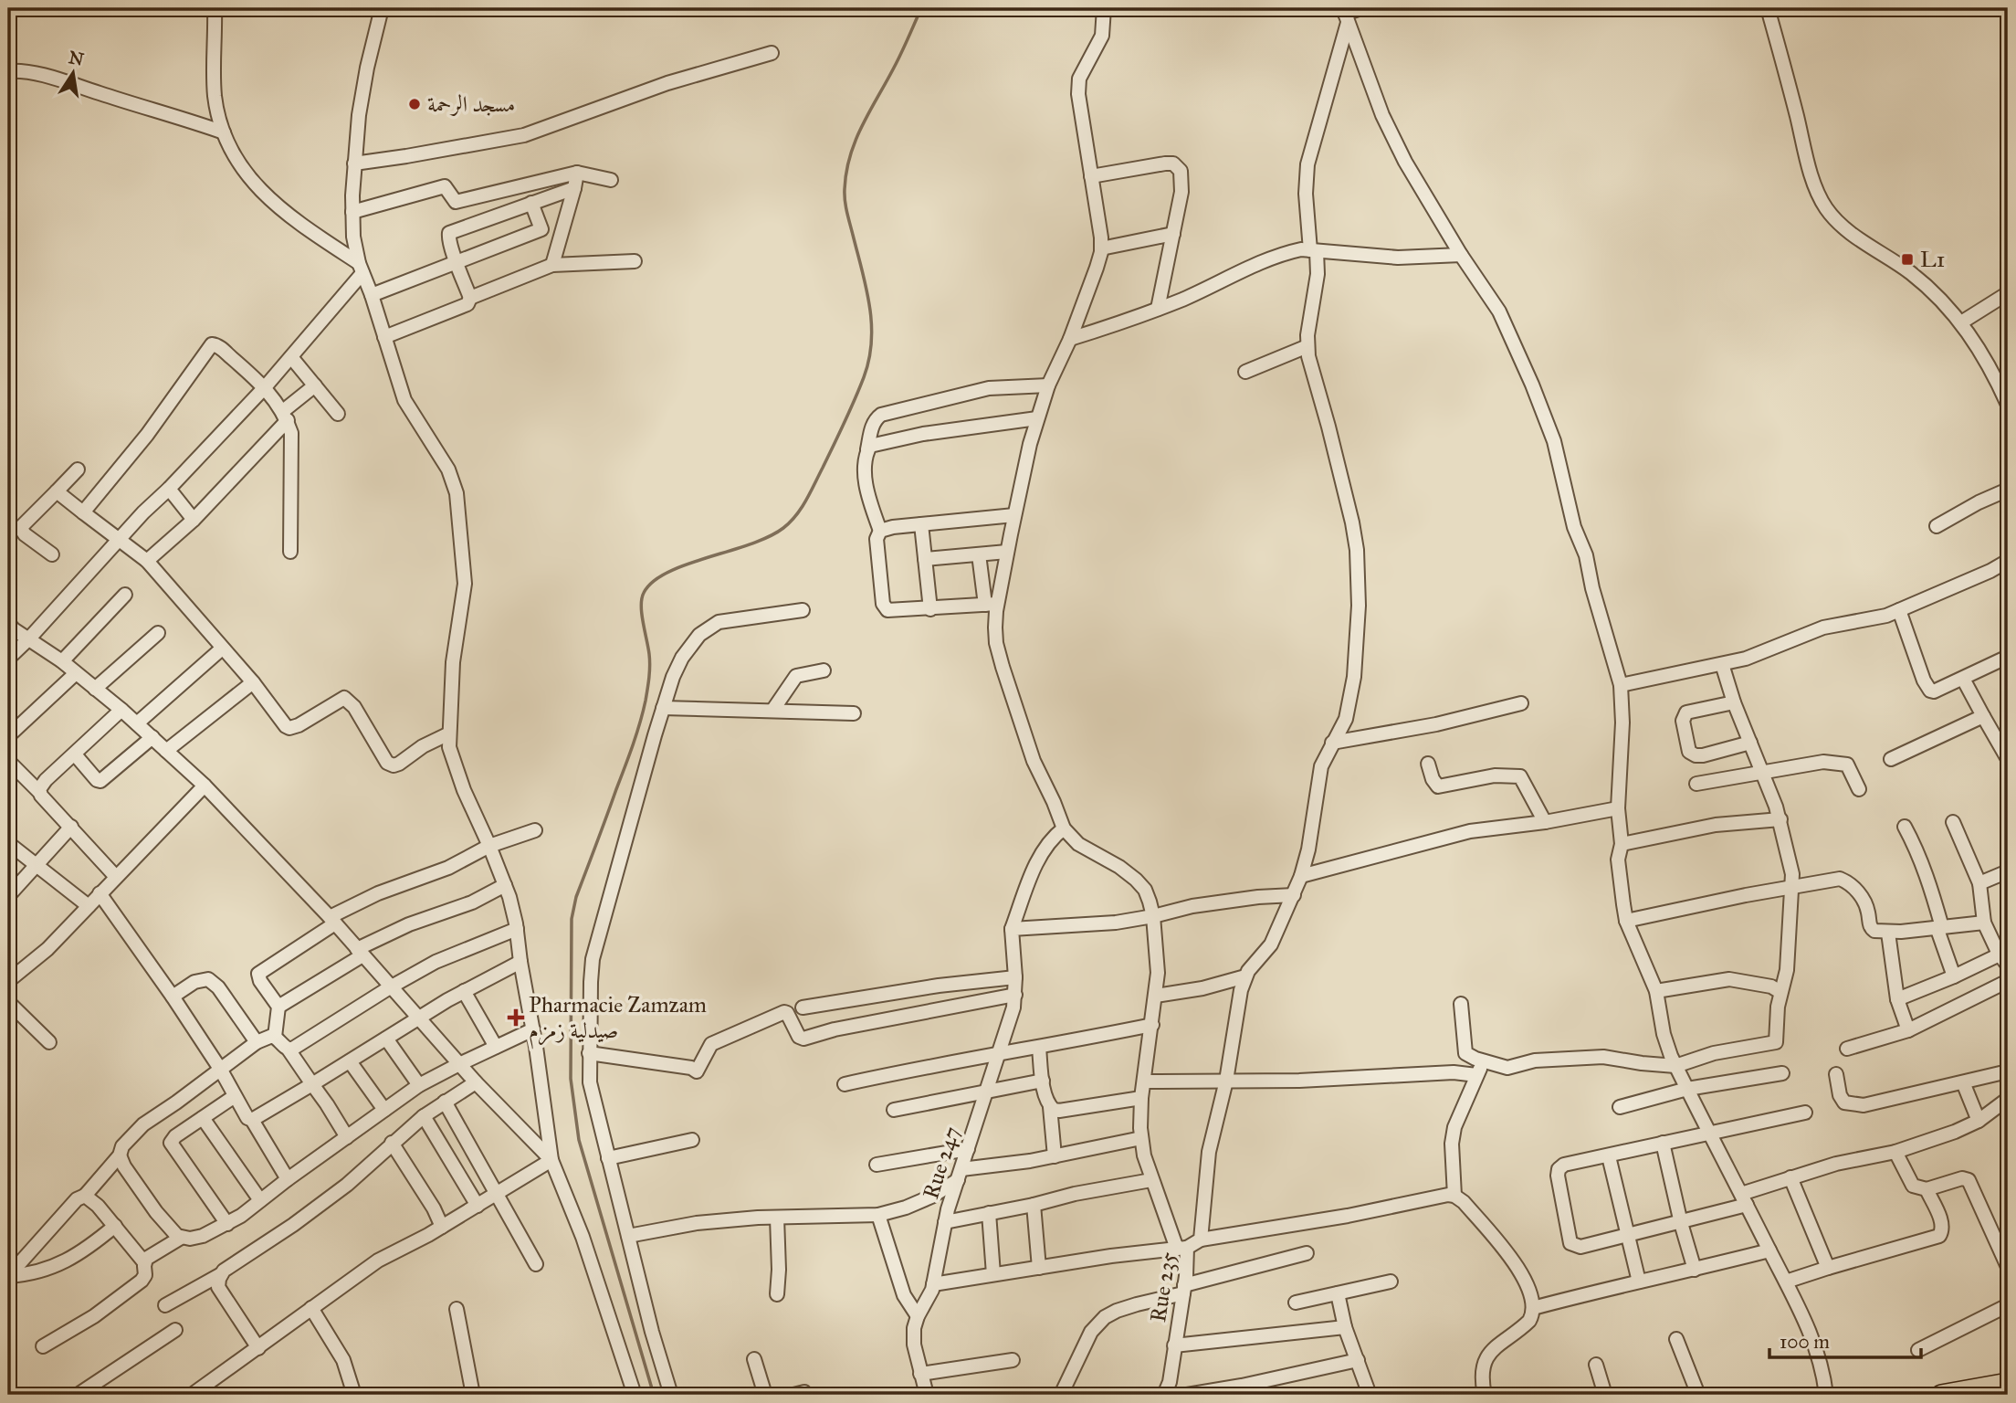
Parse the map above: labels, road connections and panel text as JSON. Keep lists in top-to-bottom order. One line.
{"streets":{"street":["Rue 247","Rue 235"]},"places":{"other":["مسجد الرحمة"],"transit":["L1"],"health":["Pharmacie Zamzam صيدلية زمزم"]},"scale_bar":"100 m","north":"top"}
